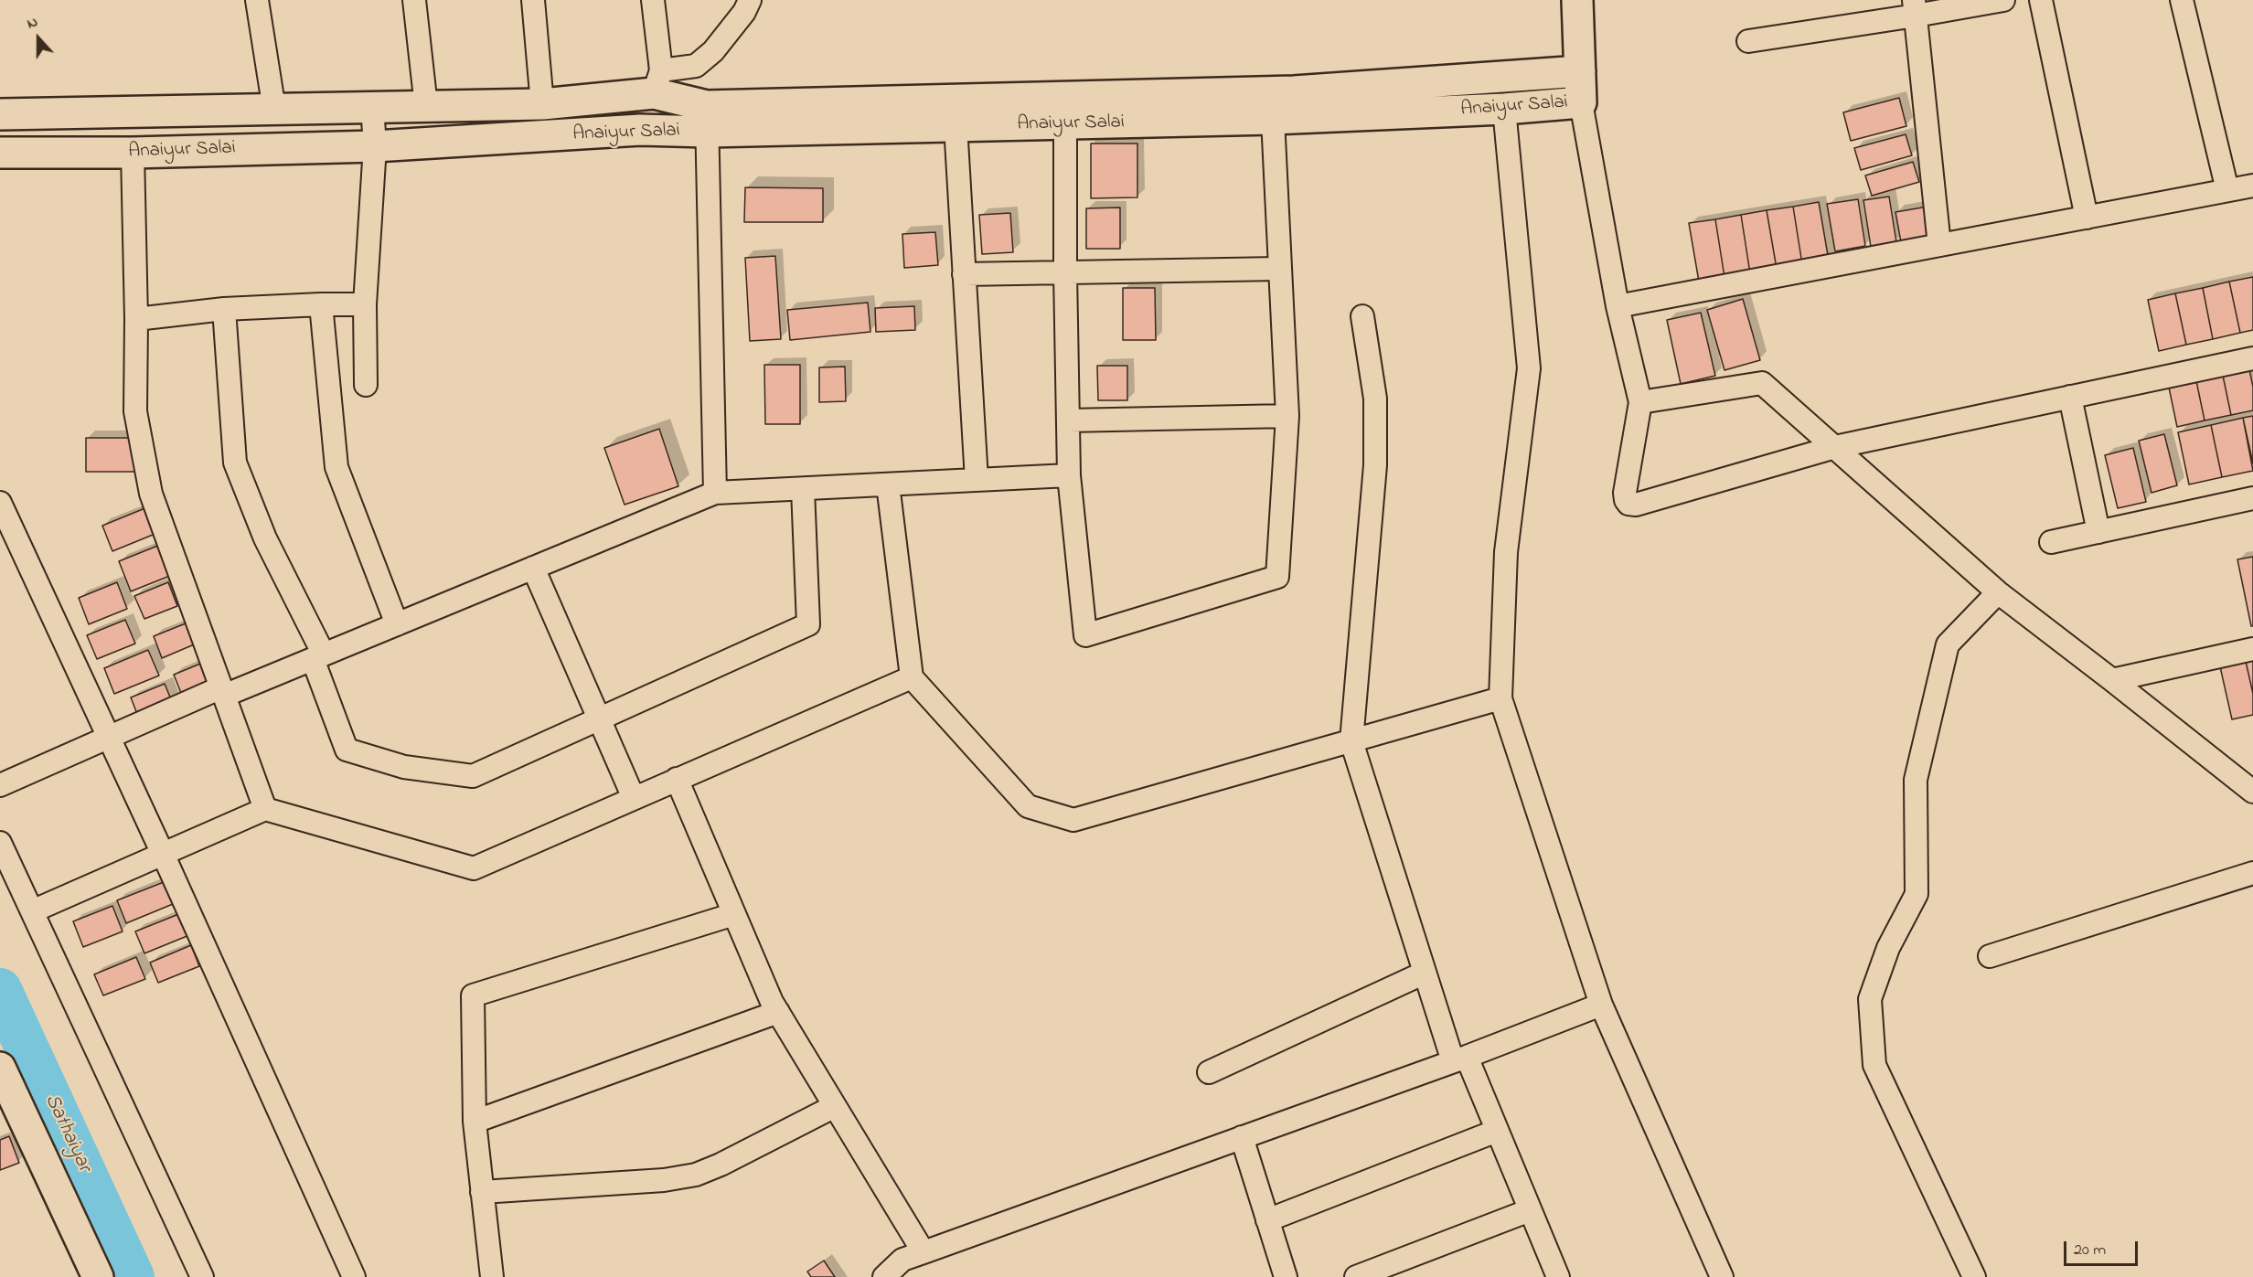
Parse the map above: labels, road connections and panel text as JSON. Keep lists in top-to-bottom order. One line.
{"streets":{"main road":["Anaiyur Salai"]},"water":["Sathaiyar"],"scale_bar":"20 m","north":"top"}
